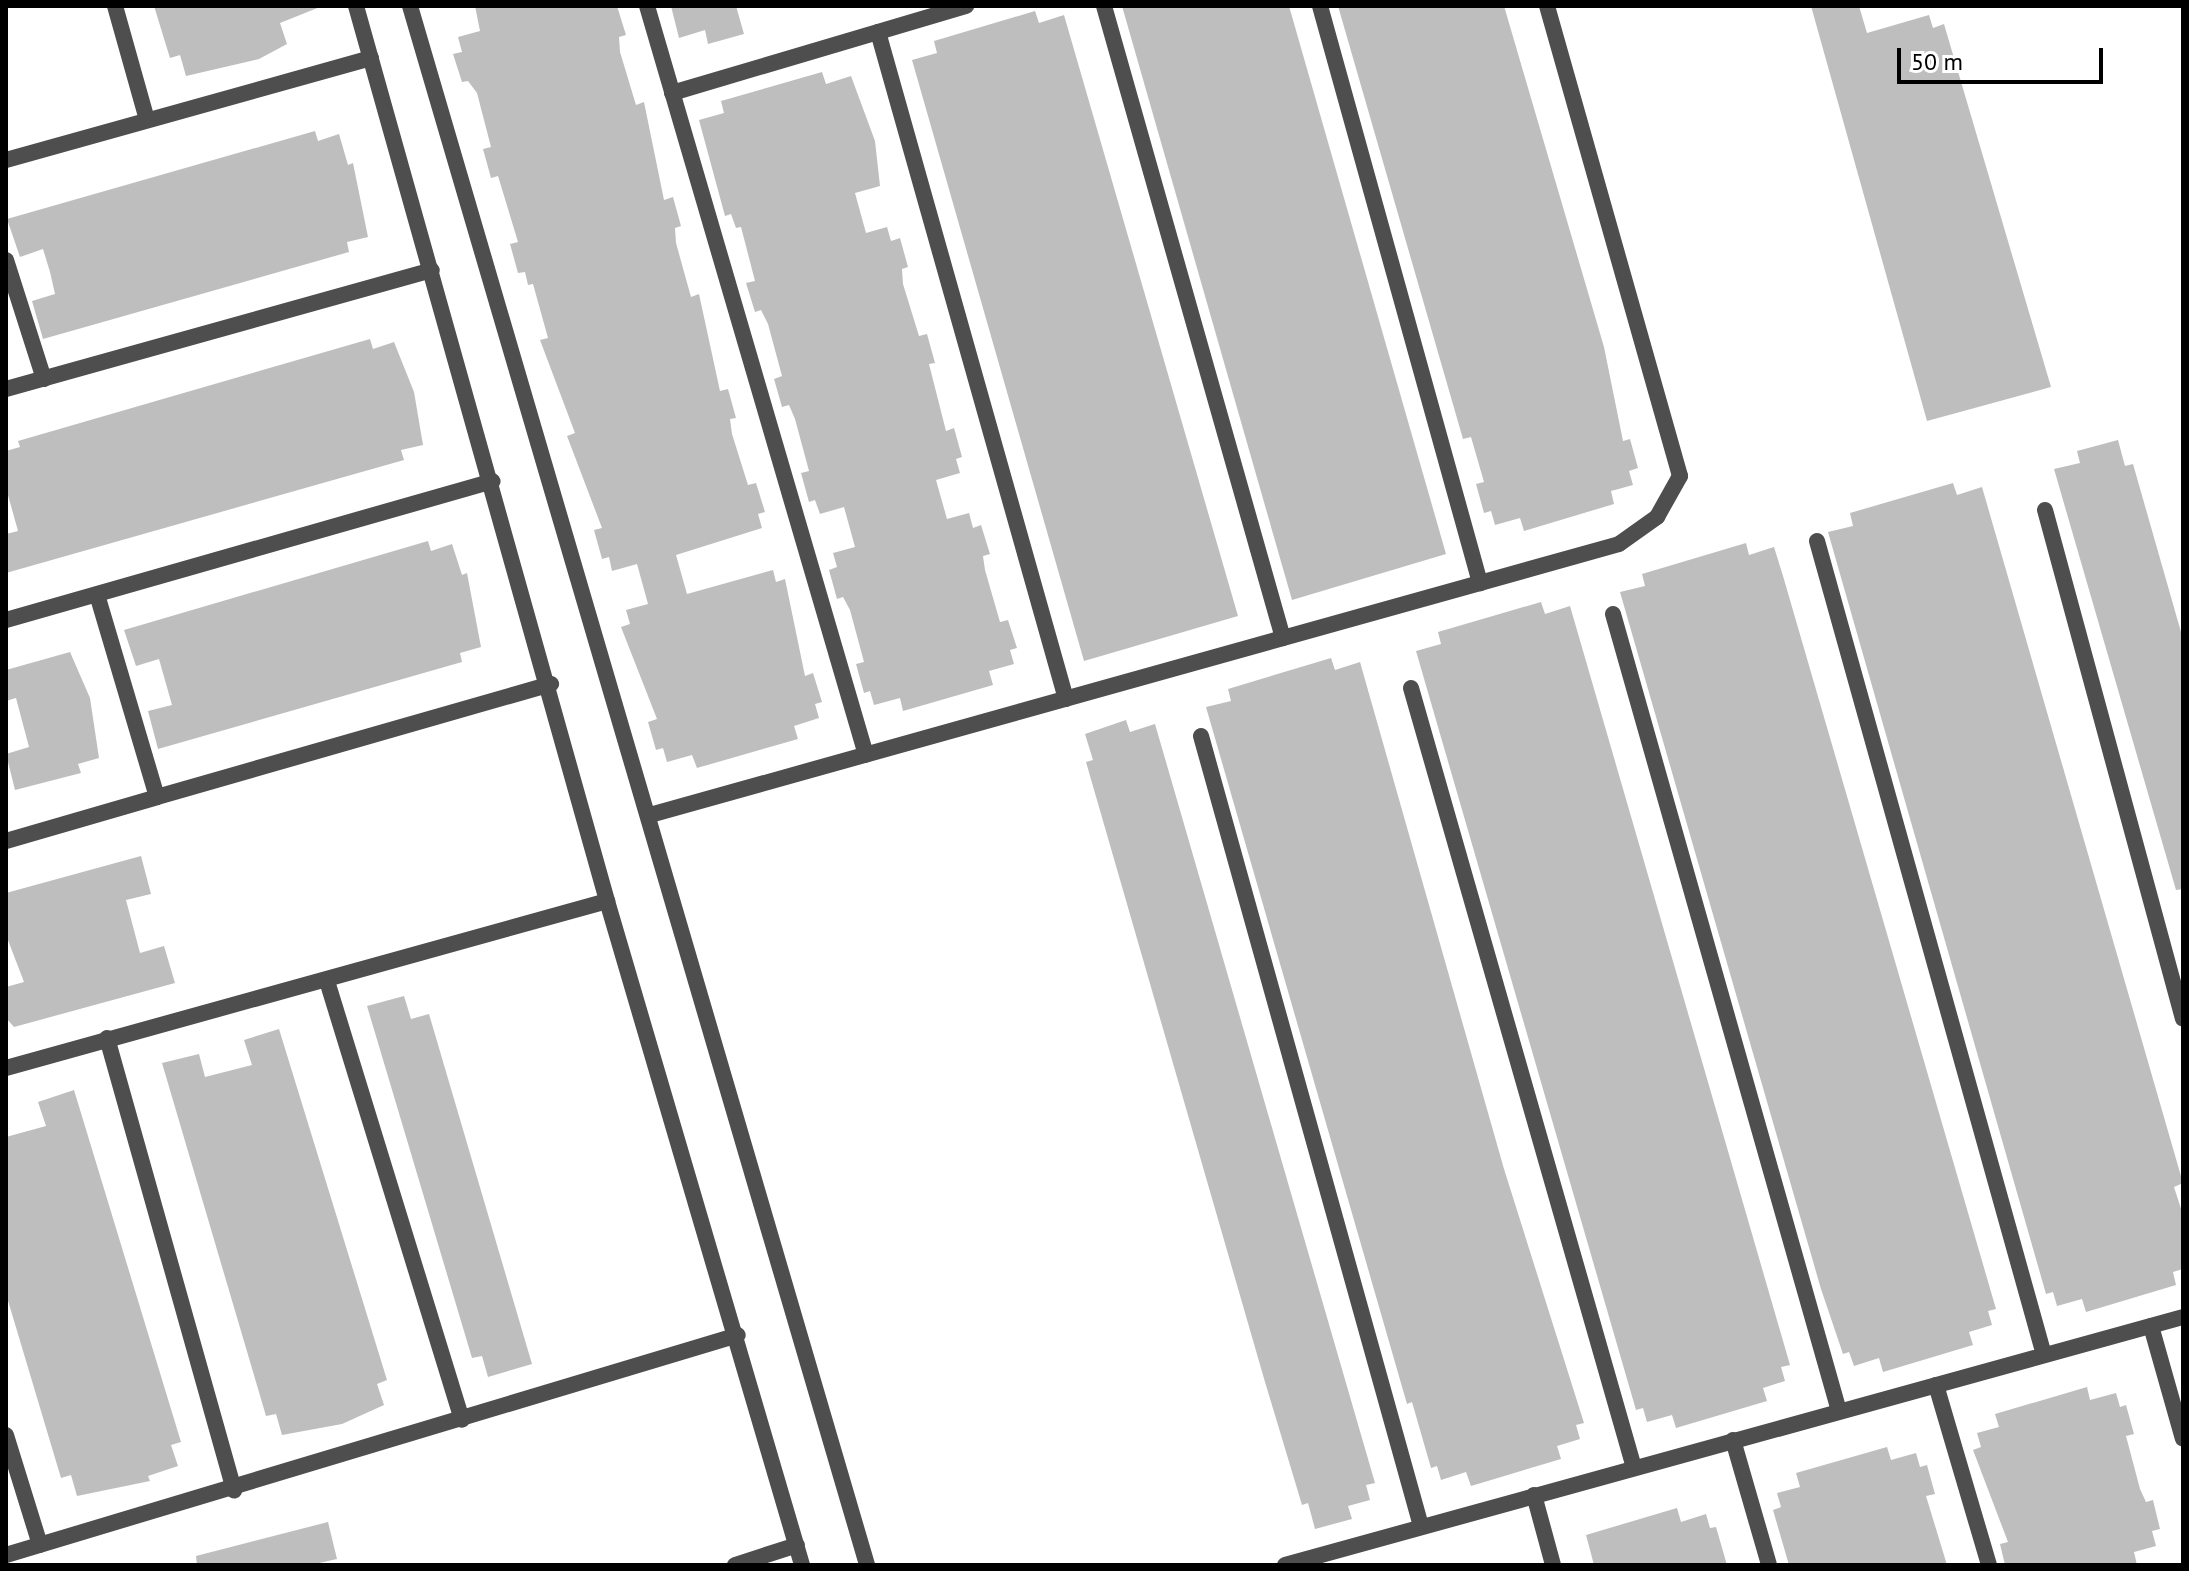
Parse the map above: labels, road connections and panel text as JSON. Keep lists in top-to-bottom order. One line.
{"scale_bar":"50 m"}
